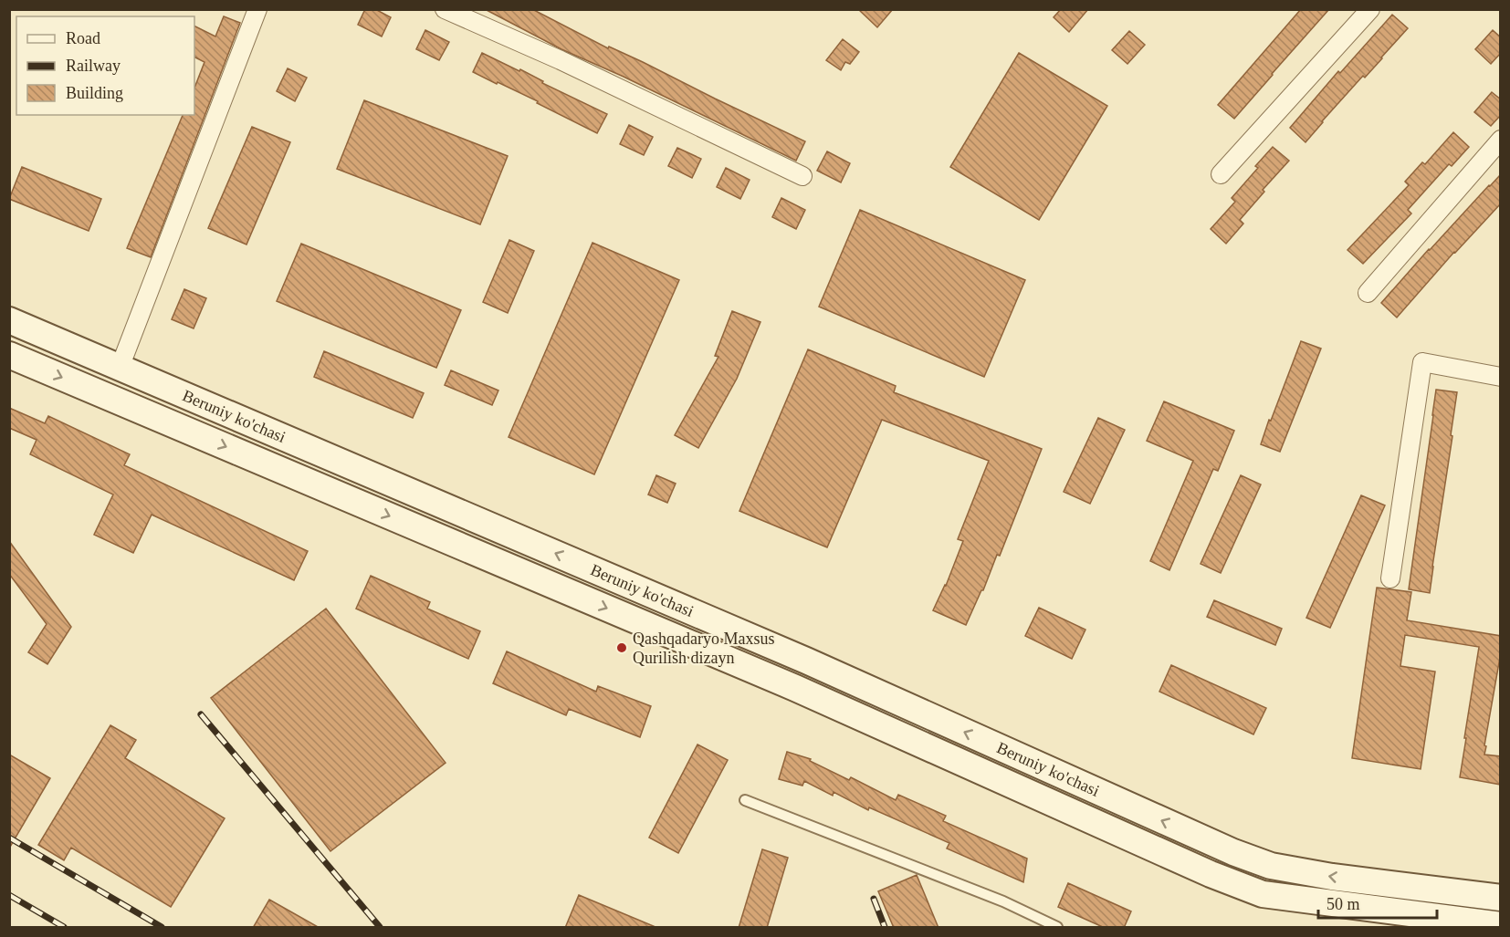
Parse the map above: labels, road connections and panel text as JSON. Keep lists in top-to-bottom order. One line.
{"streets":{"main road":["Beruniy ko'chasi"]},"places":["Qashqadaryo Maxsus Qurilish dizayn"],"legend":["Road","Railway","Building"],"scale_bar":"50 m"}
